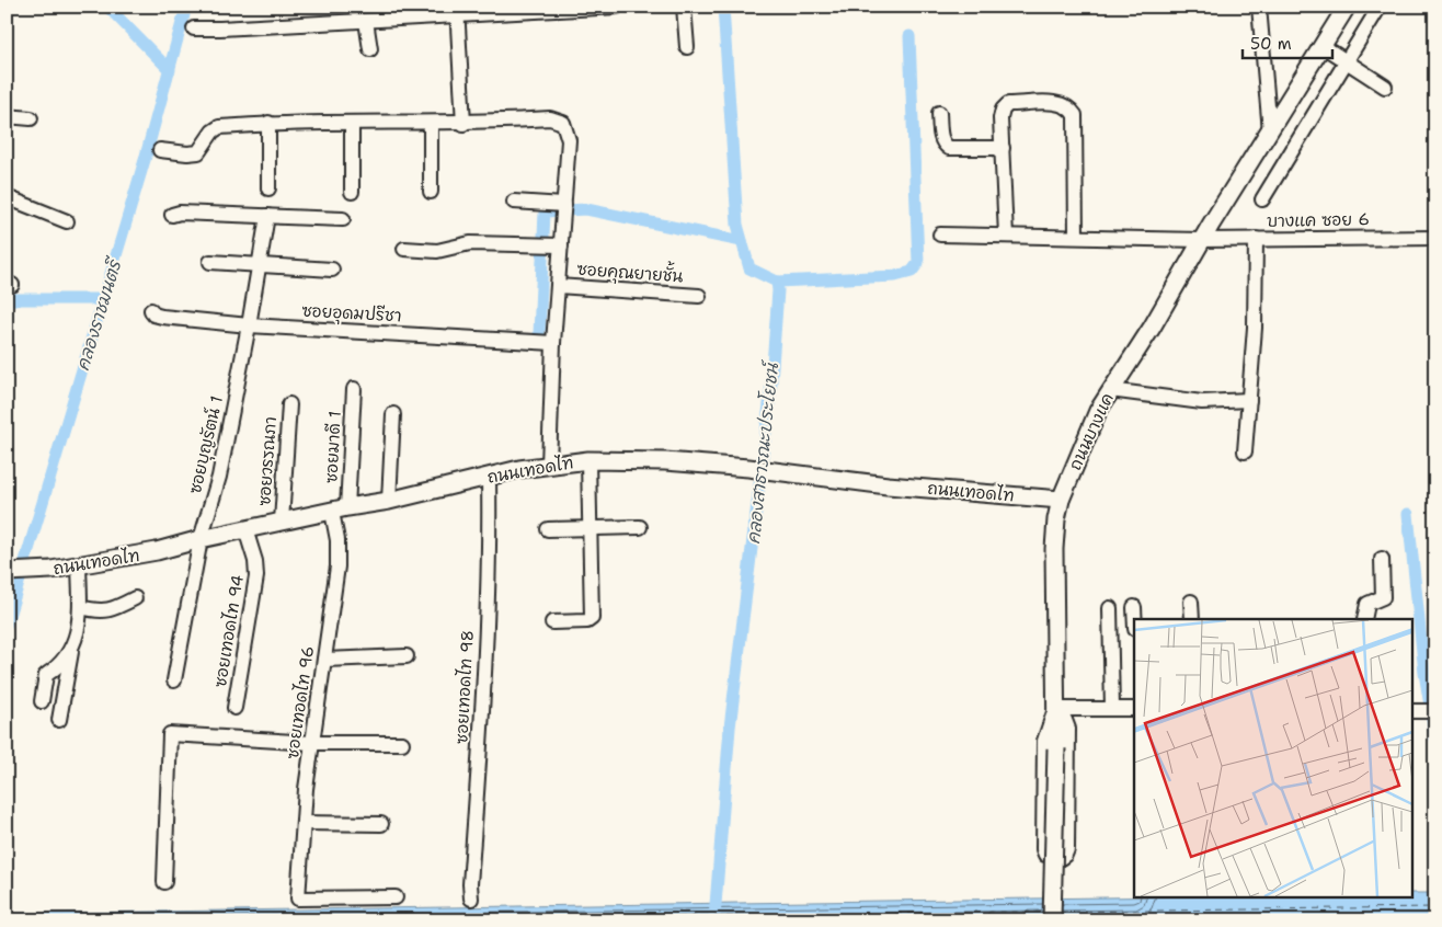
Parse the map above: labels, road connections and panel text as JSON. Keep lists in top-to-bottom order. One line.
{"streets":{"main road":["ถนนบางแค","ถนนเทอดไท"],"street":["บางแค ซอย 6","ซอยคุณยายชั้น","ซอยอุดมปรีชา","ซอยบุญรัตน์ 1","ซอยมาดี 1","ซอยวรรณภา","ซอยเทอดไท 94","ซอยเทอดไท 98","ซอยเทอดไท 96"]},"crossings":[["บางแค ซอย 6","ถนนบางแค"],["ซอยอุดมปรีชา","ซอยบุญรัตน์ 1"],["ถนนบางแค","ถนนเทอดไท"],["ซอยบุญรัตน์ 1","ถนนเทอดไท"],["ซอยมาดี 1","ถนนเทอดไท"],["ซอยมาดี 1","ซอยเทอดไท 96"],["ซอยวรรณภา","ถนนเทอดไท"],["ถนนเทอดไท","ซอยเทอดไท 94"],["ถนนเทอดไท","ซอยเทอดไท 98"],["ถนนเทอดไท","ซอยเทอดไท 96"]],"water":["คลองราชมนตรี","คลองสาธารณะประโยชน์"],"scale_bar":"50 m"}
